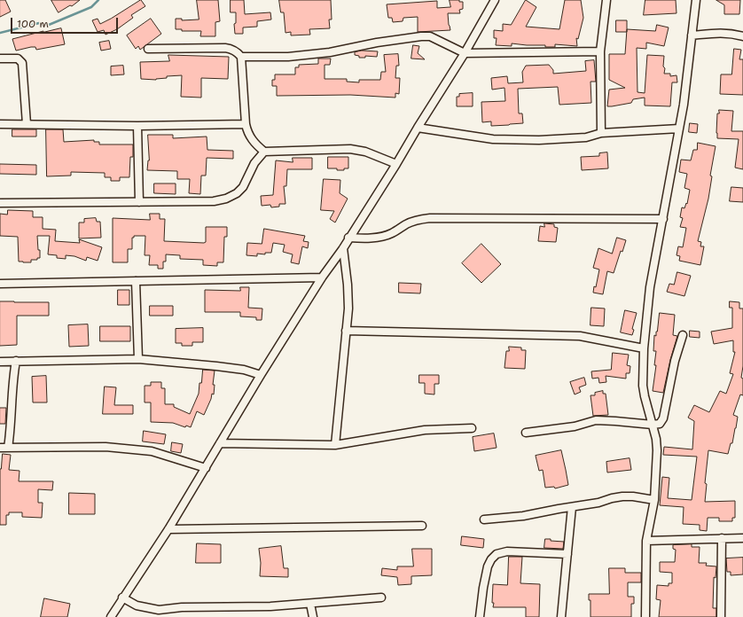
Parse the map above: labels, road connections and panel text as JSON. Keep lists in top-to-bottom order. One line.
{"scale_bar":"100 m"}
